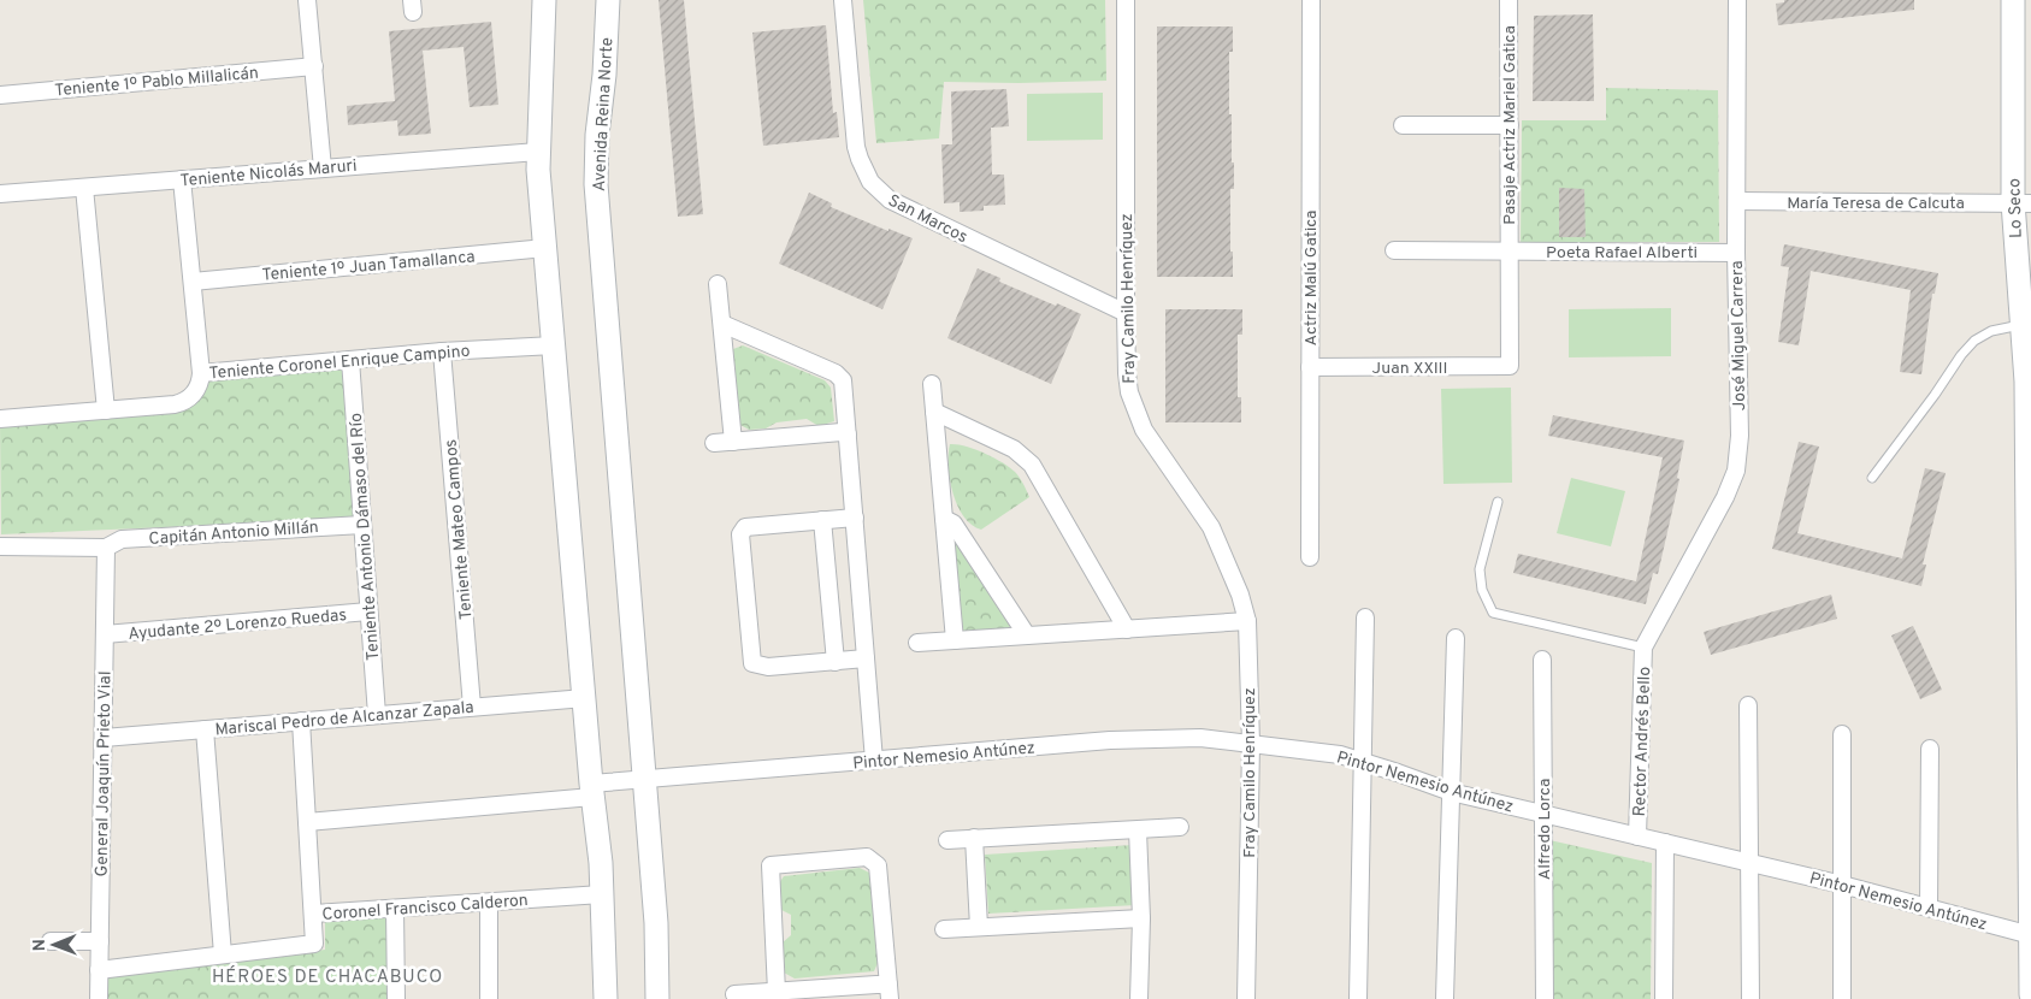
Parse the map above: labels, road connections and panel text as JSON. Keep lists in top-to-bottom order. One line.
{"streets":{"street":["Teniente 1º Pablo Millalicán","Avenida Reina Norte","Pasaje Actriz Mariel Gatica","Teniente Nicolás Maruri","María Teresa de Calcuta","Lo Seco","San Marcos","Poeta Rafael Alberti","Teniente 1º Juan Tamallanca","Actriz Malú Gatica","Fray Camilo Henríquez","José Miguel Carrera","Teniente Coronel Enrique Campino","Juan XXIII","Teniente Mateo Campos","Capitán Antonio Millán","Teniente Antonio Dámaso del Río","Ayudante 2º Lorenzo Ruedas","Mariscal Pedro de Alcanzar Zapala","Rector Andrés Bello","Pintor Nemesio Antúnez","General Joaquín Prieto Vial","Alfredo Lorca","Coronel Francisco Calderon"]},"crossings":[["Avenida Reina Norte","Pintor Nemesio Antúnez"],["Pasaje Actriz Mariel Gatica","Poeta Rafael Alberti"],["Pasaje Actriz Mariel Gatica","Juan XXIII"],["María Teresa de Calcuta","Lo Seco"],["María Teresa de Calcuta","José Miguel Carrera"],["Lo Seco","Pintor Nemesio Antúnez"],["San Marcos","Fray Camilo Henríquez"],["Poeta Rafael Alberti","José Miguel Carrera"],["Actriz Malú Gatica","Juan XXIII"],["Fray Camilo Henríquez","Pintor Nemesio Antúnez"],["José Miguel Carrera","Rector Andrés Bello"],["Teniente Coronel Enrique Campino","Teniente Mateo Campos"],["Teniente Coronel Enrique Campino","Teniente Antonio Dámaso del Río"],["Teniente Mateo Campos","Mariscal Pedro de Alcanzar Zapala"],["Capitán Antonio Millán","Teniente Antonio Dámaso del Río"],["Capitán Antonio Millán","General Joaquín Prieto Vial"],["Teniente Antonio Dámaso del Río","Ayudante 2º Lorenzo Ruedas"],["Teniente Antonio Dámaso del Río","Mariscal Pedro de Alcanzar Zapala"],["Ayudante 2º Lorenzo Ruedas","General Joaquín Prieto Vial"],["Mariscal Pedro de Alcanzar Zapala","General Joaquín Prieto Vial"],["Rector Andrés Bello","Pintor Nemesio Antúnez"],["Pintor Nemesio Antúnez","Alfredo Lorca"],["General Joaquín Prieto Vial","Coronel Francisco Calderon"]],"districts":["HÉROES DE CHACABUCO"],"north":"left"}
